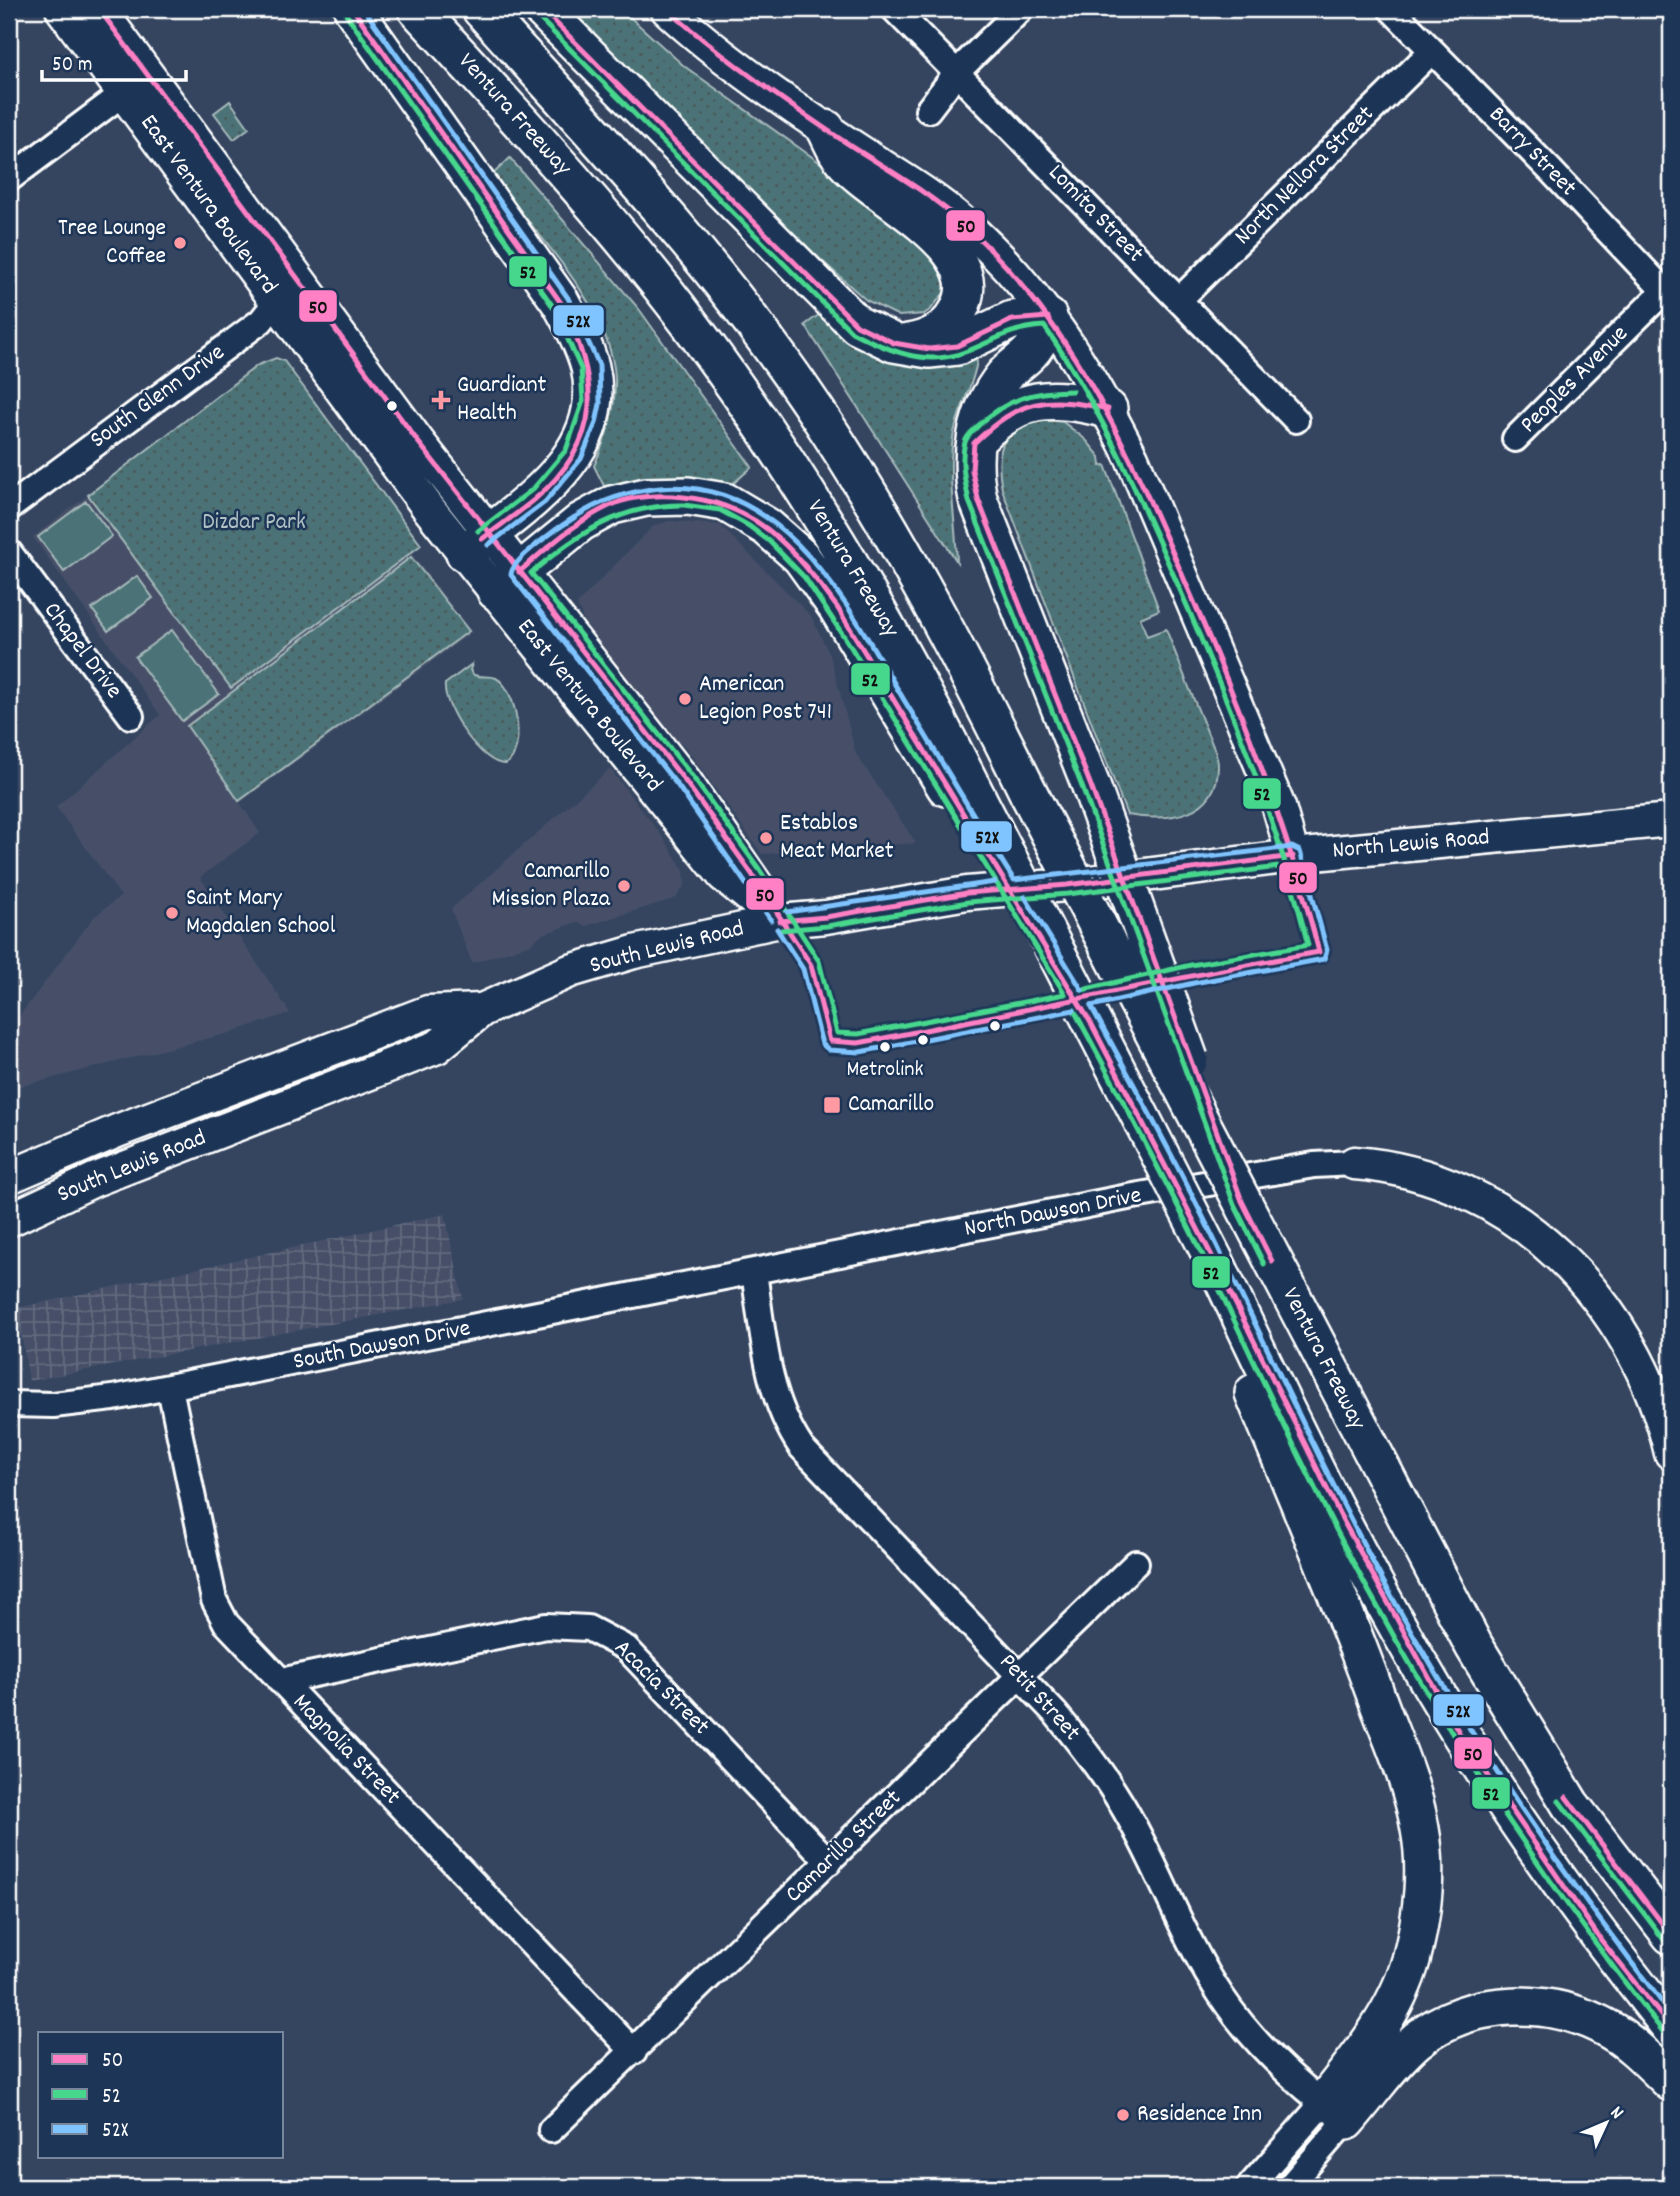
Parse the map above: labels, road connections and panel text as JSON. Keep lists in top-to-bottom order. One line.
{"streets":{"highway":["Ventura Freeway"],"main road":["East Ventura Boulevard","North Lewis Road","South Lewis Road"],"street":["Barry Street","North Nellora Street","Lomita Street","Peoples Avenue","South Glenn Drive","Chapel Drive","North Dawson Drive","South Dawson Drive","Acacia Street","Petit Street","Magnolia Street","Camarillo Street"]},"crossings":[["Barry Street","North Nellora Street"],["Barry Street","Peoples Avenue"],["North Nellora Street","Lomita Street"],["East Ventura Boulevard","South Glenn Drive"],["East Ventura Boulevard","South Lewis Road"],["North Lewis Road","South Lewis Road"],["North Dawson Drive","South Dawson Drive"],["North Dawson Drive","Petit Street"],["South Dawson Drive","Petit Street"],["South Dawson Drive","Magnolia Street"],["Acacia Street","Magnolia Street"],["Acacia Street","Camarillo Street"],["Petit Street","Camarillo Street"],["Magnolia Street","Camarillo Street"]],"parks":["Dizdar Park"],"places":{"other":["Tree Lounge Coffee","American Legion Post 741","Establos Meat Market","Camarillo Mission Plaza","Saint Mary Magdalen School","Metrolink","Residence Inn"],"health":["Guardiant Health"],"transit":["Camarillo"]},"lines":["transit line 50","transit line 52X","transit line 52"],"legend":["50","52","52X"],"scale_bar":"50 m","north":"top right"}
